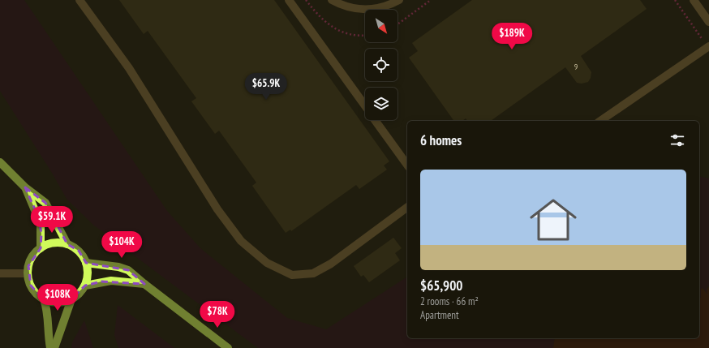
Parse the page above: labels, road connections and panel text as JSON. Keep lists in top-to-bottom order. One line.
{"house_numbers":["9"],"north":"bottom right","page":{"price":["$189K","$65.9K","$59.1K","$104K","$108K","$78K"],"heading":"6 homes","list":[{"name":"$65,900","note":"2 rooms · 66 m² · Apartment"}]}}
